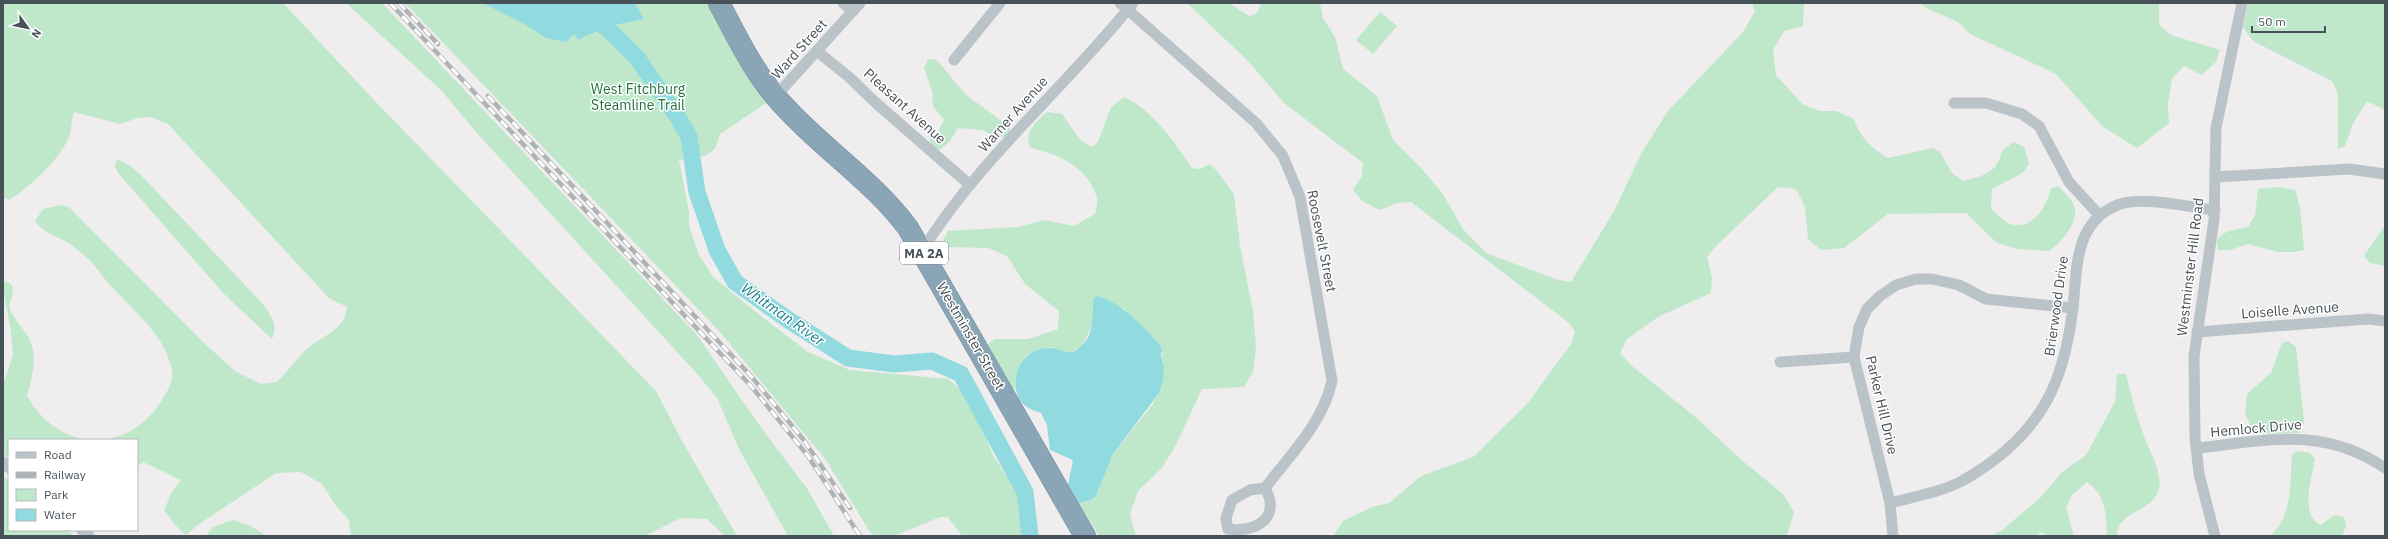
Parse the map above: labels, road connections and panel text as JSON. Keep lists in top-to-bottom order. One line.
{"streets":{"highway":["MA 2A","Westminster Street"],"street":["Ward Street","Pleasant Avenue","Warner Avenue","Roosevelt Street","Westminster Hill Road","Brierwood Drive","Loiselle Avenue","Parker Hill Drive","Hemlock Drive"]},"crossings":[["Ward Street","Pleasant Avenue"],["Ward Street","Westminster Street"],["Pleasant Avenue","Warner Avenue"],["Warner Avenue","Roosevelt Street"],["Warner Avenue","Westminster Street"],["Westminster Hill Road","Brierwood Drive"],["Westminster Hill Road","Loiselle Avenue"],["Westminster Hill Road","Hemlock Drive"],["Brierwood Drive","Parker Hill Drive"]],"water":["Whitman River"],"parks":["West Fitchburg Steamline Trail"],"legend":["Road","Railway","Park","Water"],"scale_bar":"50 m","north":"bottom right"}
